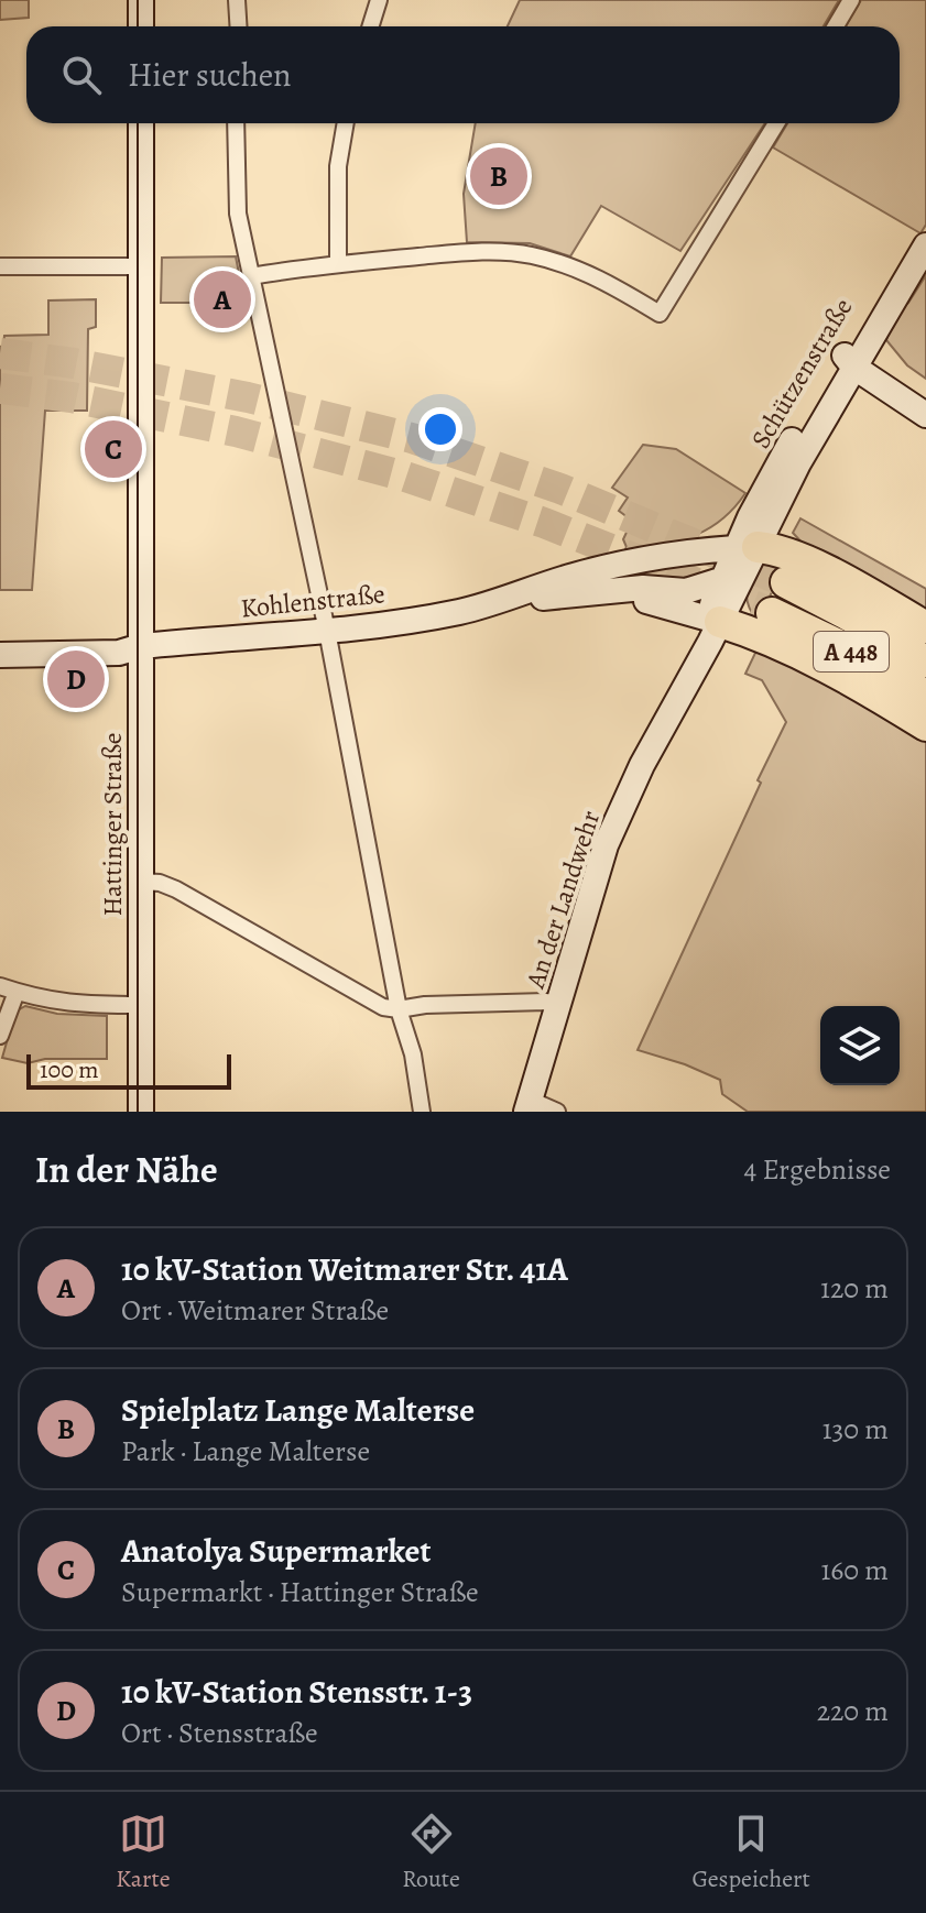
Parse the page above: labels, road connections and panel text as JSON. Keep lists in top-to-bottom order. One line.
{"streets":{"highway":["A 448"],"street":["Schützenstraße","Kohlenstraße","Hattinger Straße","An der Landwehr"]},"crossings":[["Schützenstraße","Kohlenstraße"],["Schützenstraße","An der Landwehr"],["Kohlenstraße","Hattinger Straße"],["Kohlenstraße","An der Landwehr"]],"scale_bar":"100 m","page":{"search":"Hier suchen","pins":["B","A","C","D"],"scale":"100 m","heading":["In der Nähe","4 Ergebnisse"],"list":[{"mark":"A","name":"10 kV-Station Weitmarer Str. 41A","note":"Ort · Weitmarer Straße","value":"120 m"},{"mark":"B","name":"Spielplatz Lange Malterse","note":"Park · Lange Malterse","value":"130 m"},{"mark":"C","name":"Anatolya Supermarket","note":"Supermarkt · Hattinger Straße","value":"160 m"},{"mark":"D","name":"10 kV-Station Stensstr. 1-3","note":"Ort · Stensstraße","value":"220 m"}],"nav":["Karte","Route","Gespeichert"]}}
